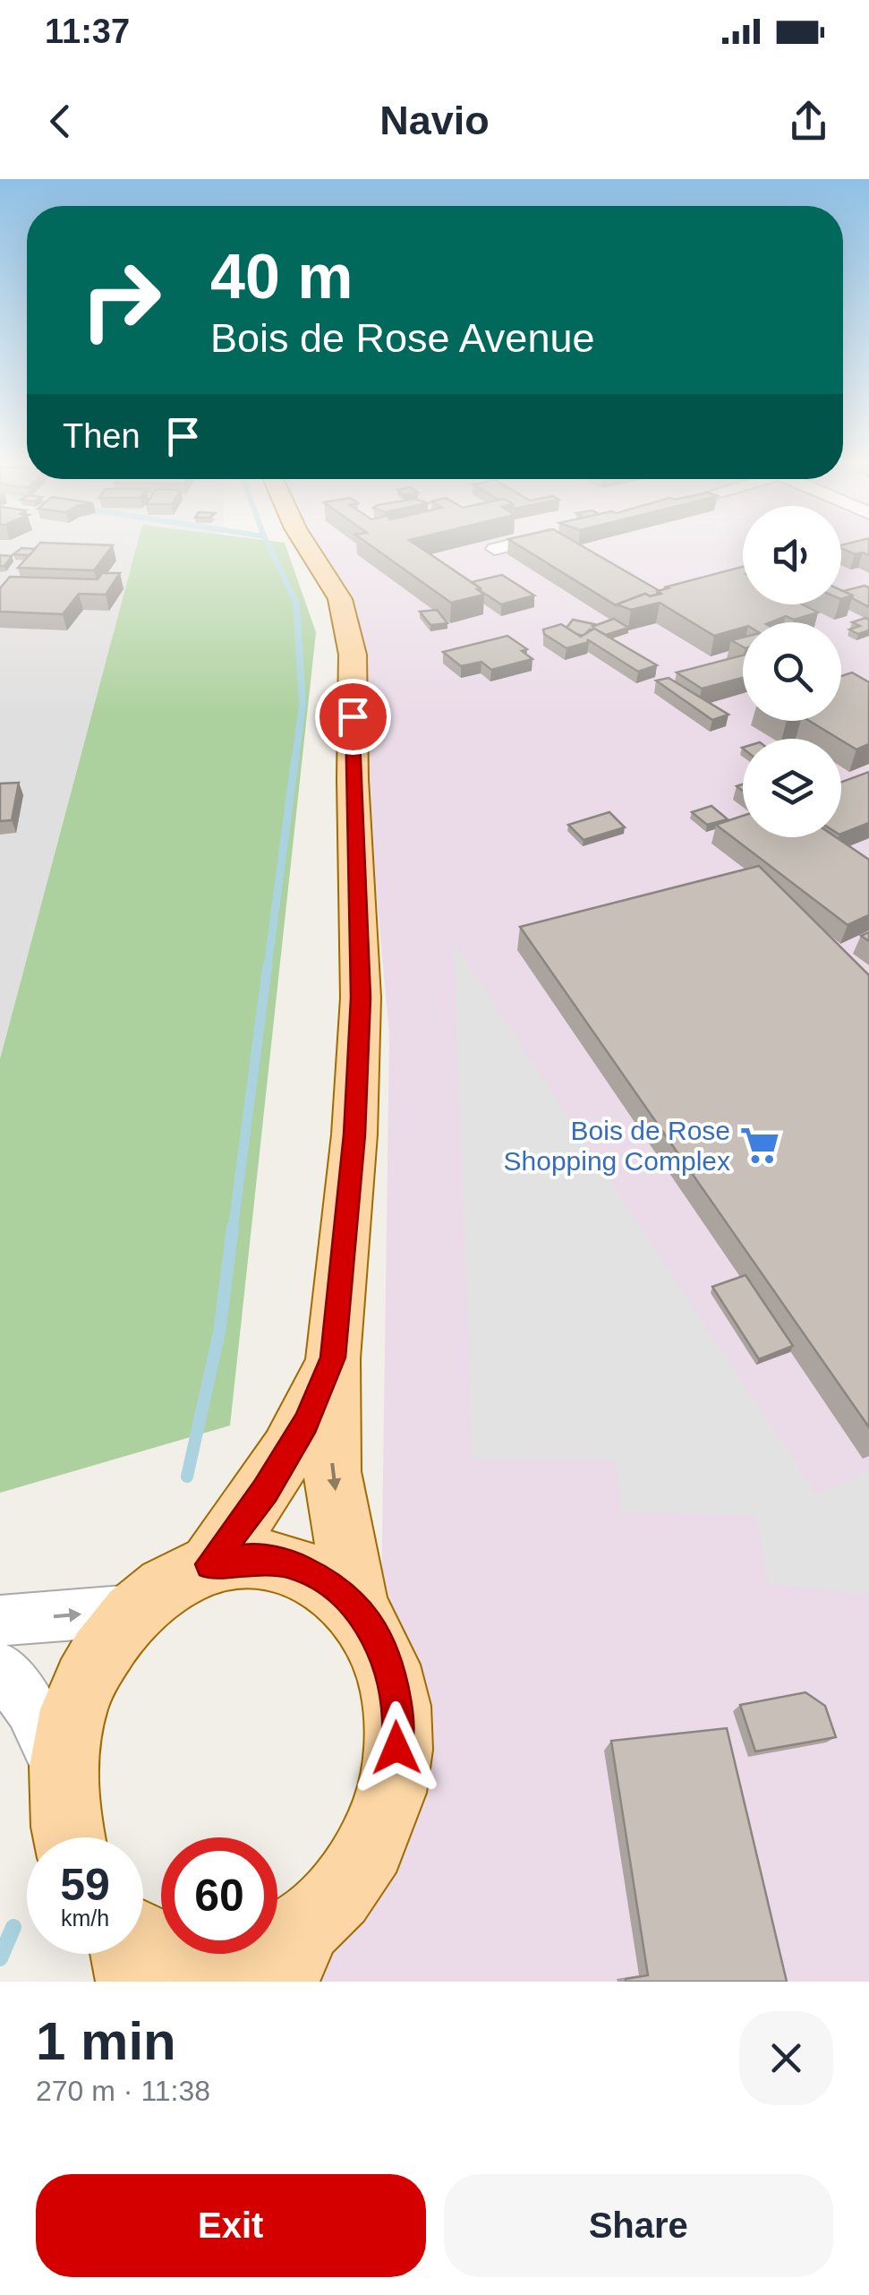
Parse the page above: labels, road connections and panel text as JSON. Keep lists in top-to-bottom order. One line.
{"places":{"supermarket":["Bois de Rose Shopping Complex"]},"page":{"status":"11:37","header":"Navio","turn":["40 m","Bois de Rose Avenue"],"then":"Then","speed":"59 km/h","limit":"60","heading":["1 min","270 m · 11:38"],"buttons":["Exit","Share"]}}
